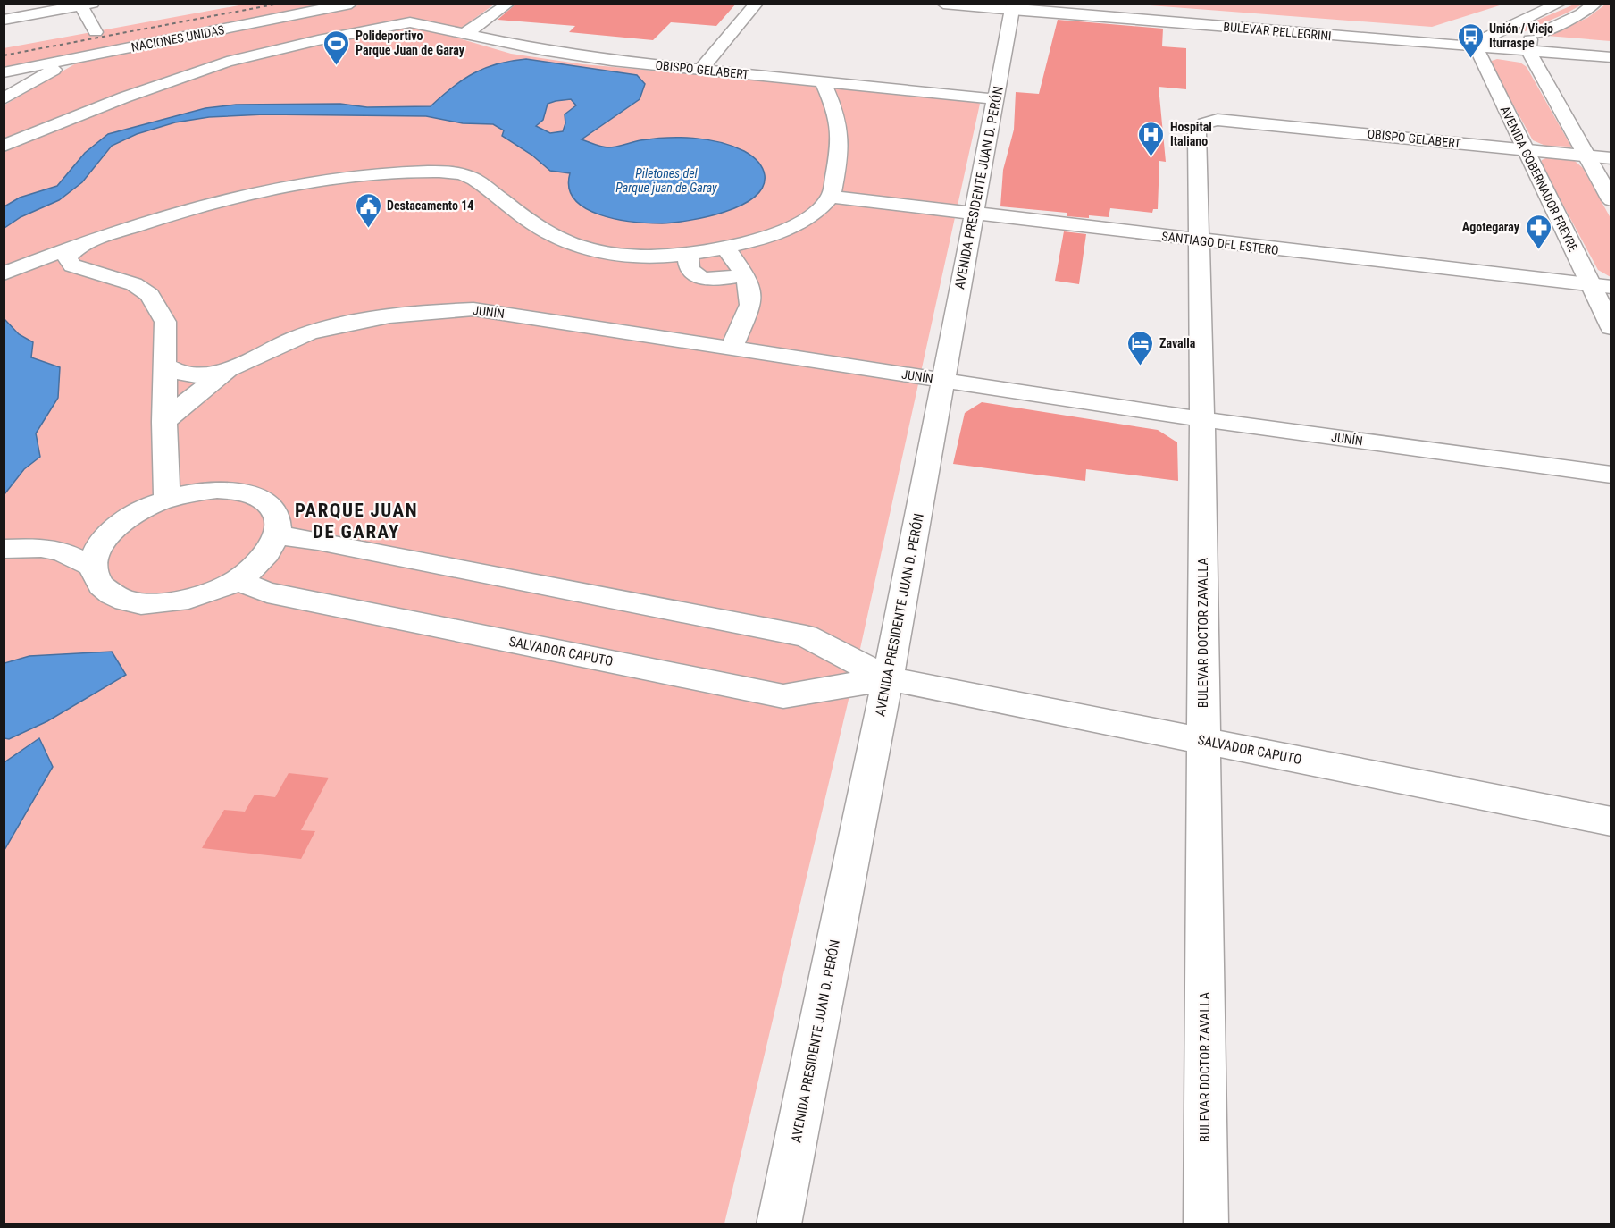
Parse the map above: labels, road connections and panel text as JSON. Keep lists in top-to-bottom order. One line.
{"streets":{"street":["BULEVAR PELLEGRINI","NACIONES UNIDAS","OBISPO GELABERT","AVENIDA GOBERNADOR FREYRE","AVENIDA PRESIDENTE JUAN D. PERÓN","SANTIAGO DEL ESTERO","JUNÍN","BULEVAR DOCTOR ZAVALLA","SALVADOR CAPUTO"]},"crossings":[["BULEVAR PELLEGRINI","AVENIDA GOBERNADOR FREYRE"],["BULEVAR PELLEGRINI","AVENIDA PRESIDENTE JUAN D. PERÓN"],["OBISPO GELABERT","AVENIDA GOBERNADOR FREYRE"],["OBISPO GELABERT","AVENIDA PRESIDENTE JUAN D. PERÓN"],["OBISPO GELABERT","BULEVAR DOCTOR ZAVALLA"],["AVENIDA GOBERNADOR FREYRE","SANTIAGO DEL ESTERO"],["AVENIDA PRESIDENTE JUAN D. PERÓN","SANTIAGO DEL ESTERO"],["AVENIDA PRESIDENTE JUAN D. PERÓN","JUNÍN"],["AVENIDA PRESIDENTE JUAN D. PERÓN","SALVADOR CAPUTO"],["SANTIAGO DEL ESTERO","BULEVAR DOCTOR ZAVALLA"],["JUNÍN","BULEVAR DOCTOR ZAVALLA"],["BULEVAR DOCTOR ZAVALLA","SALVADOR CAPUTO"]],"districts":["PARQUE JUAN DE GARAY"],"water":["Piletones del Parque juan de Garay"],"places":{"bus stop":["Unión / Viejo Iturraspe"],"sports":["Polideportivo Parque Juan de Garay"],"hospital":["Hospital Italiano"],"public building":["Destacamento 14"],"pharmacy":["Agotegaray"],"hotel":["Zavalla"]}}
